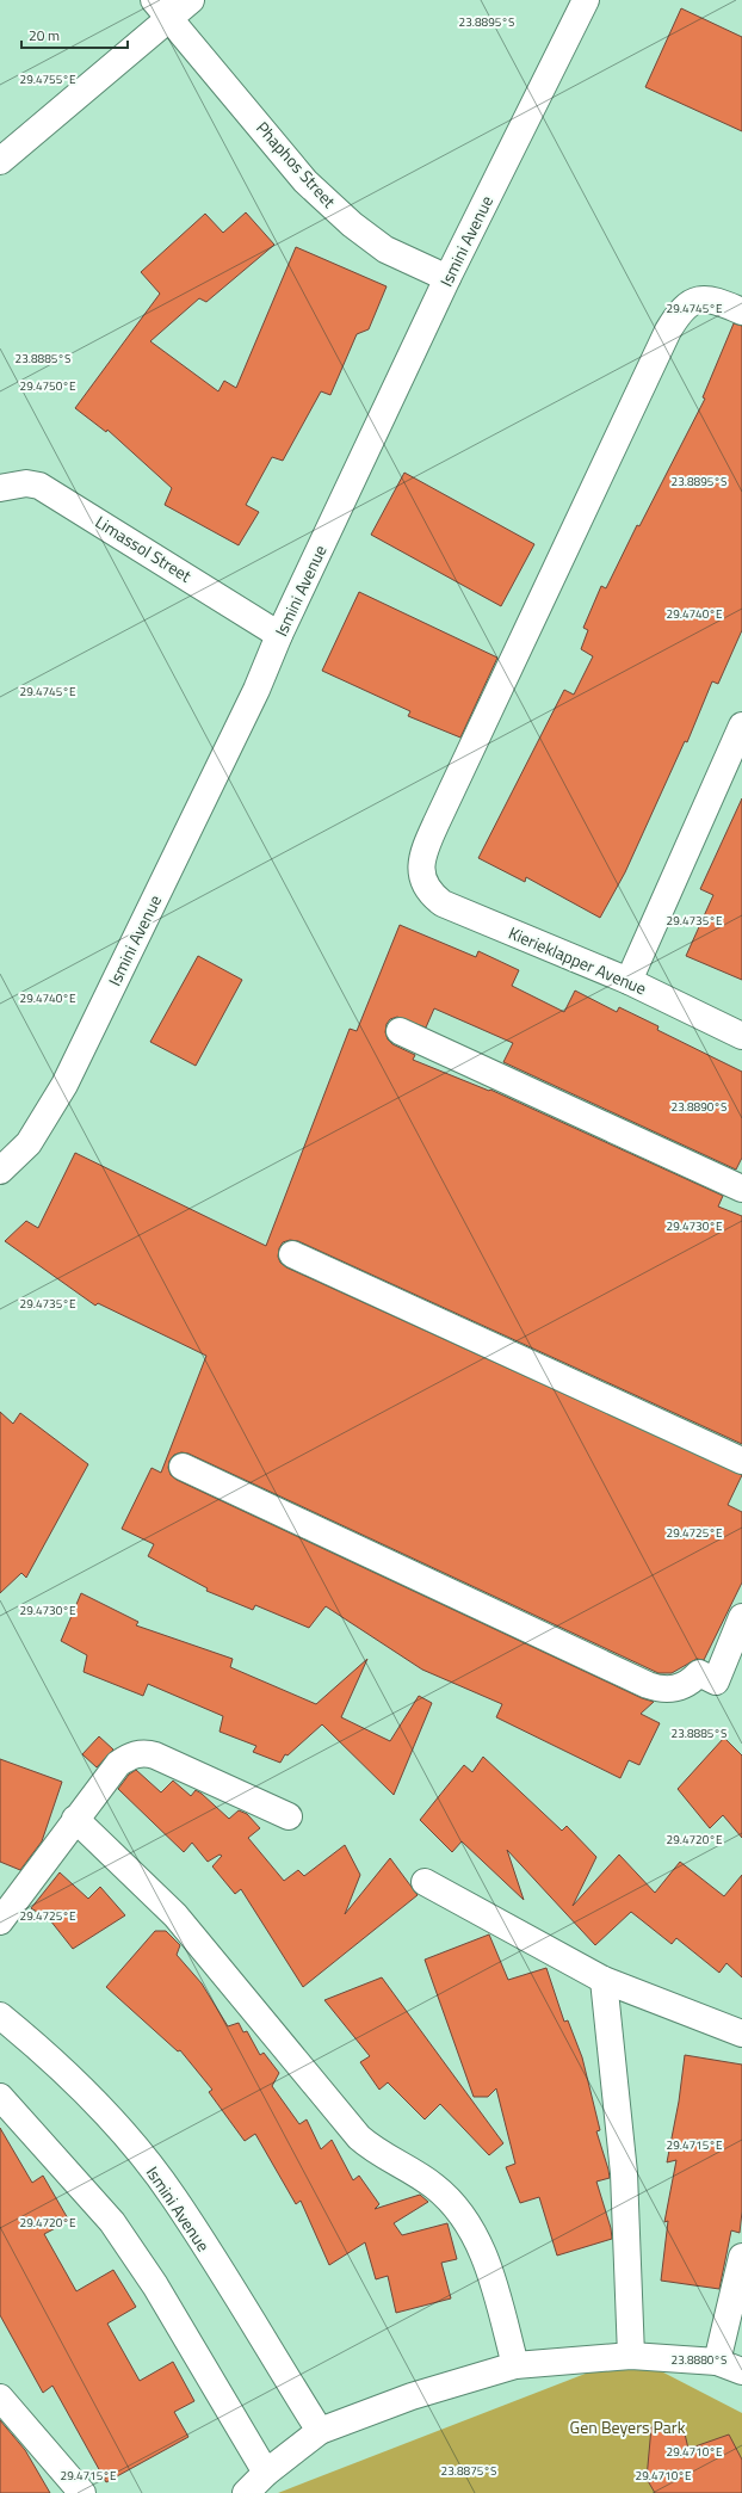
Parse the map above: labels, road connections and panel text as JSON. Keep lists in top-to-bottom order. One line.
{"streets":{"street":["Phaphos Street","Ismini Avenue","Limassol Street","Kierieklapper Avenue"]},"crossings":[["Phaphos Street","Ismini Avenue"],["Ismini Avenue","Limassol Street"]],"parks":["Gen Beyers Park"],"scale_bar":"20 m","coordinates":["23.8895°S","29.4755°E","29.4745°E","23.8885°S","29.4750°E","29.4740°E","29.4735°E","23.8890°S","29.4730°E","29.4725°E","29.4720°E","29.4715°E","23.8880°S","29.4710°E","23.8875°S"]}
